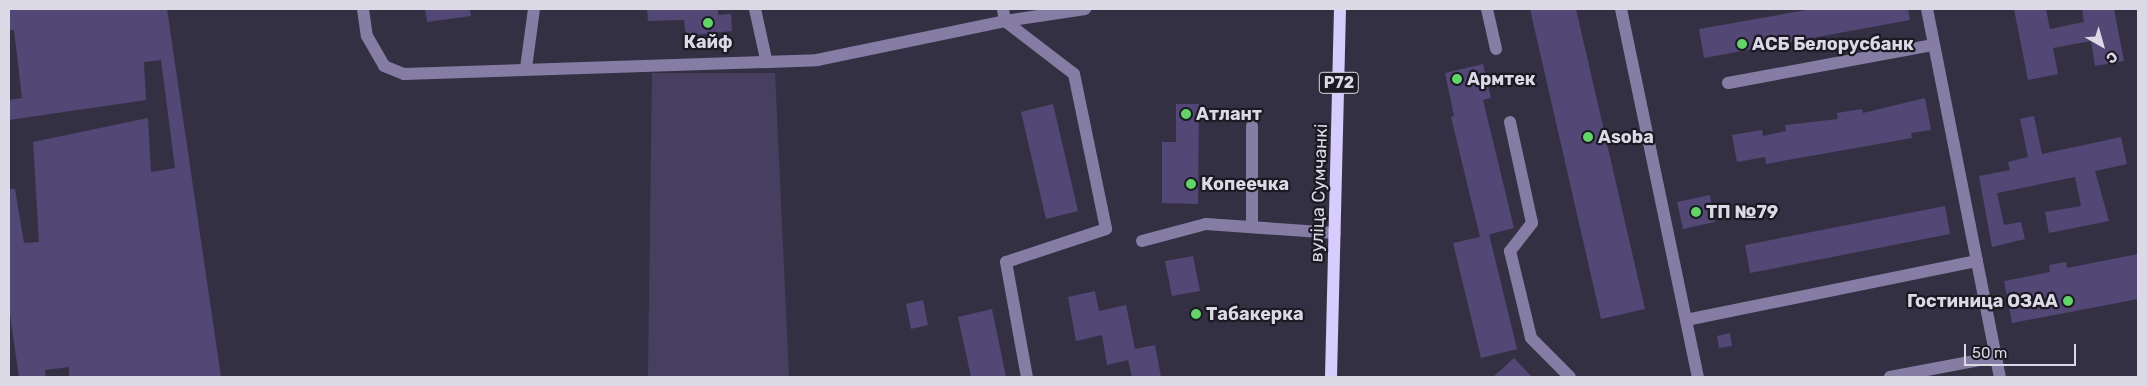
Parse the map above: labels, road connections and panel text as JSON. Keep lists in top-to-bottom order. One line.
{"streets":{"main road":["Р72","вуліца Сумчанкі"]},"places":["Кайф","АСБ Белорусбанк","Армтек","Атлант","Asoba","Копеечка","ТП №79","Гостиница ОЗАА","Табакерка"],"scale_bar":"50 m","north":"bottom right"}
